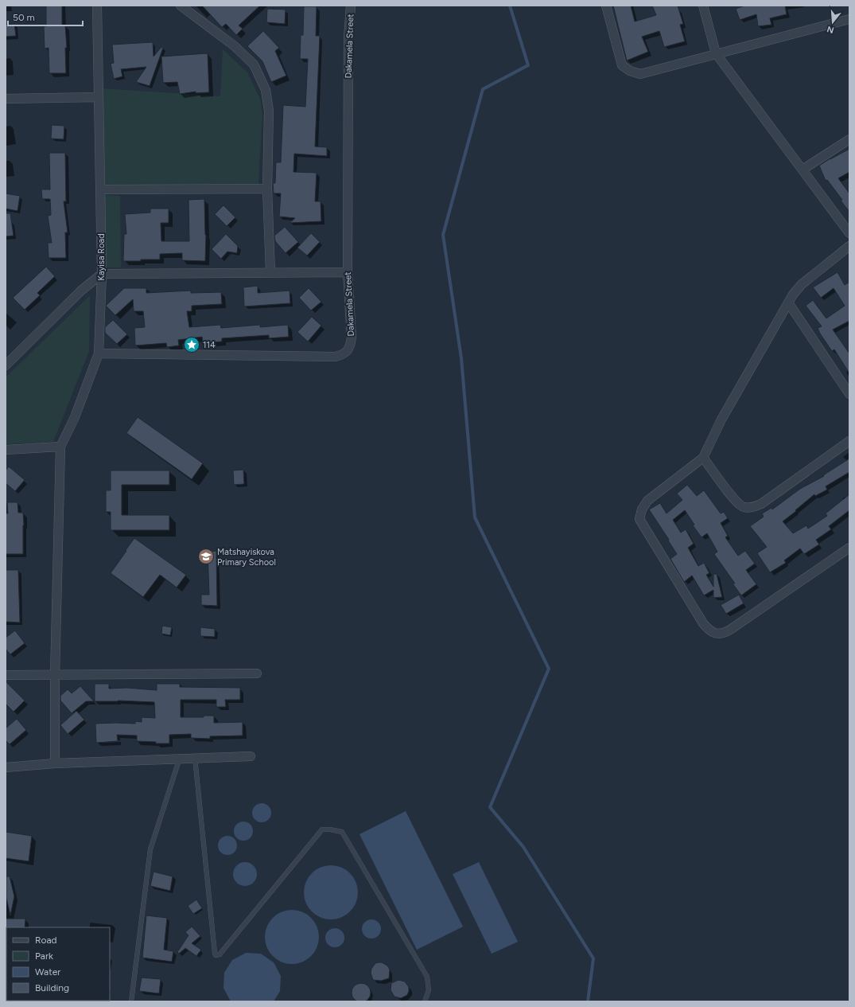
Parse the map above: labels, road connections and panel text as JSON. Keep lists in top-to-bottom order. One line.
{"streets":{"street":["Dakamela Street","Kayisa Road"]},"crossings":[["Dakamela Street","Kayisa Road"]],"places":{"place":["114"],"school or university":["Matshayiskova Primary School"]},"legend":["Road","Park","Water","Building"],"scale_bar":"50 m","north":"bottom"}
